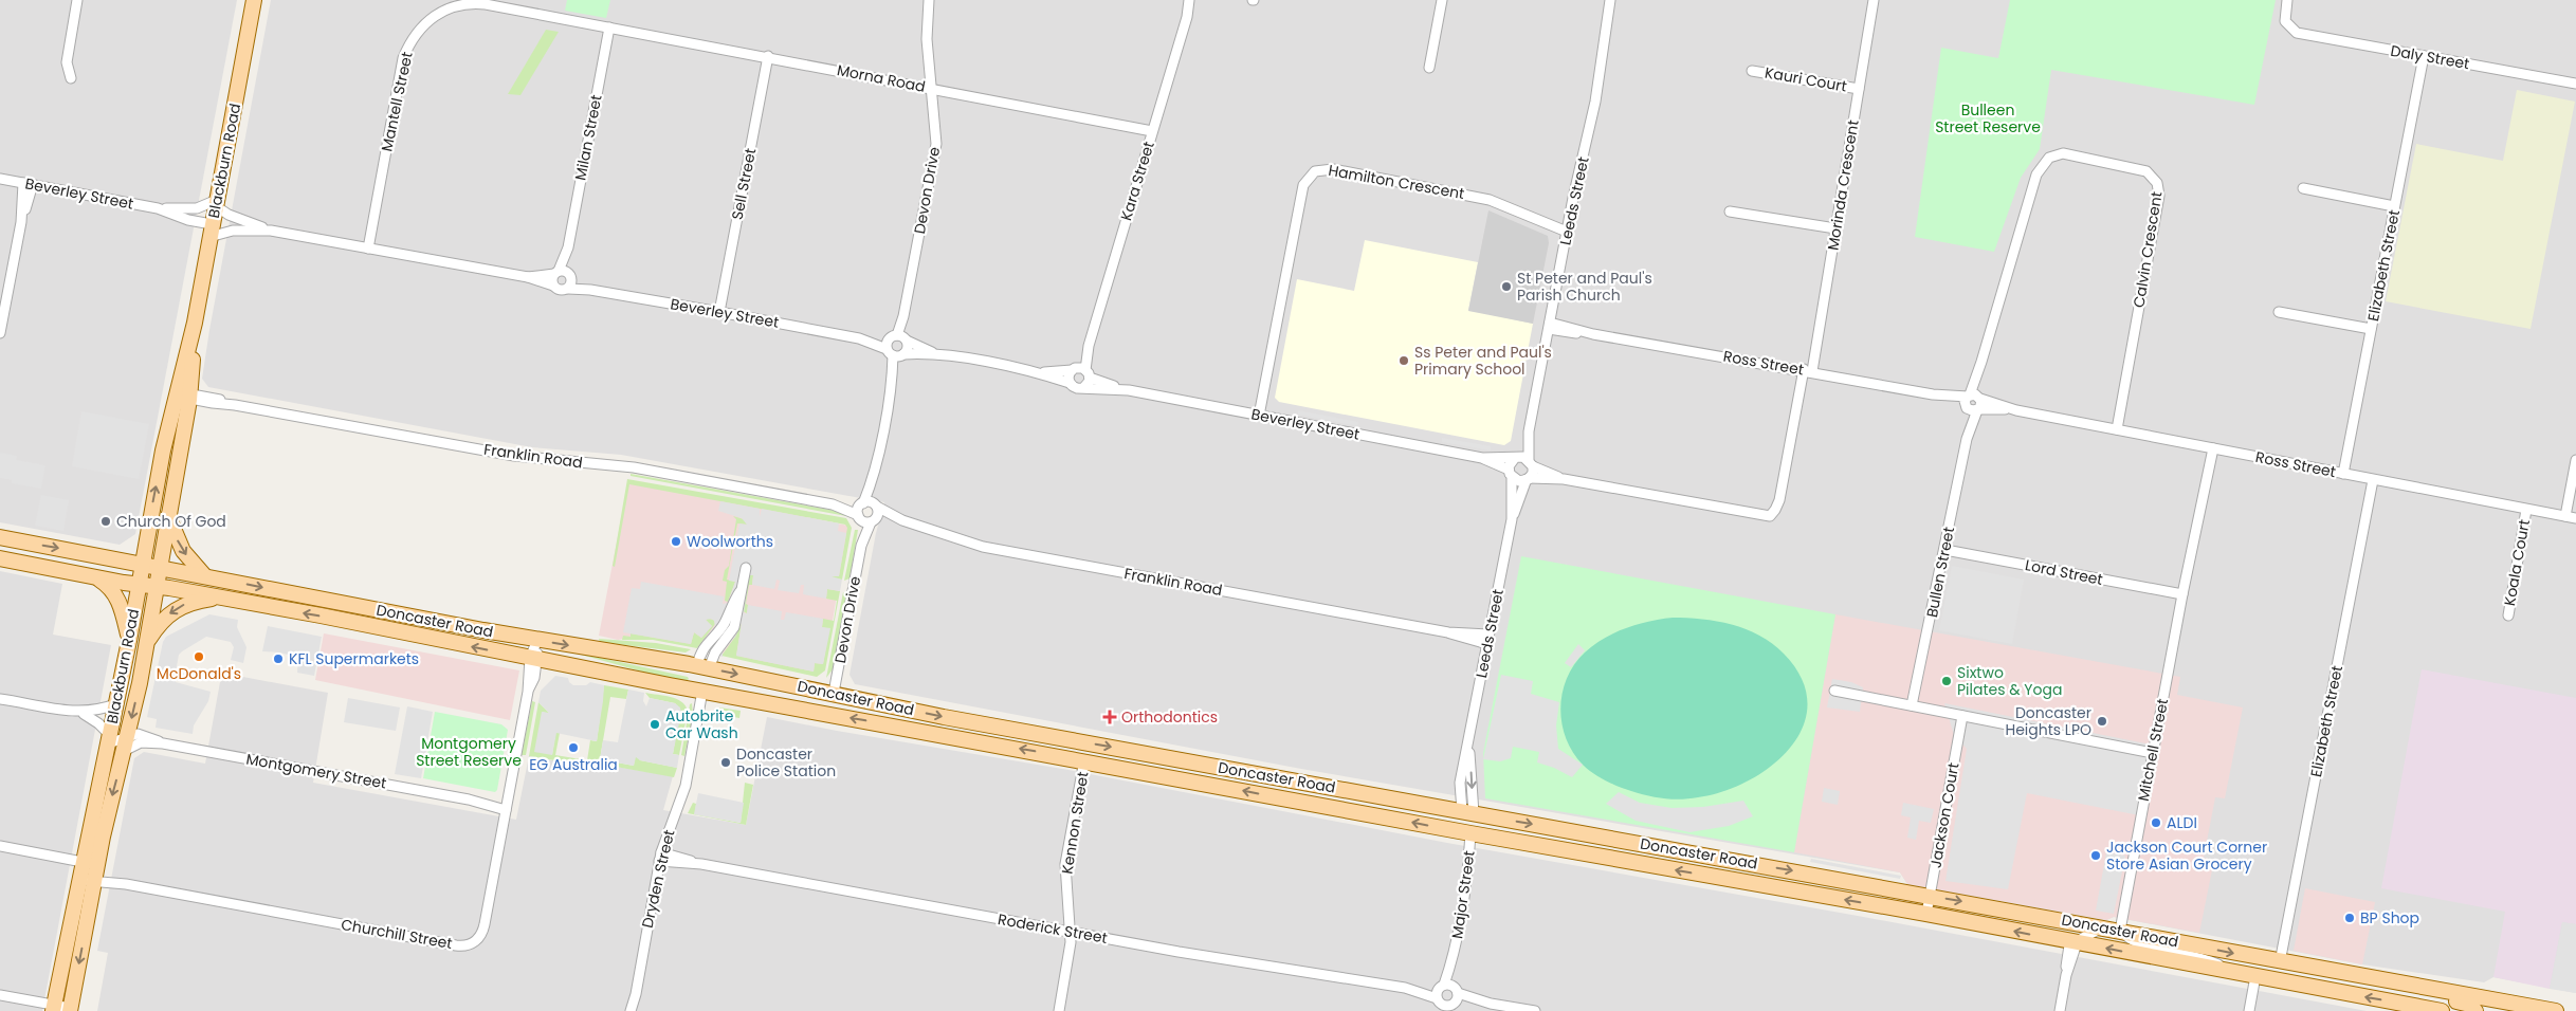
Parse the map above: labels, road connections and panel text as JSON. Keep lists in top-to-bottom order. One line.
{"streets":{"main road":["Blackburn Road","Doncaster Road"],"street":["Daly Street","Morna Road","Kauri Court","Mantell Street","Milan Street","Kara Street","Hamilton Crescent","Sell Street","Morinda Crescent","Devon Drive","Beverley Street","Leeds Street","Calvin Crescent","Elizabeth Street","Ross Street","Franklin Road","Koala Court","Bullen Street","Lord Street","Mitchell Street","Montgomery Street","Jackson Court","Kennon Street","Dryden Street","Major Street","Roderick Street","Churchill Street"]},"crossings":[["Daly Street","Elizabeth Street"],["Morna Road","Mantell Street"],["Morna Road","Milan Street"],["Morna Road","Kara Street"],["Morna Road","Sell Street"],["Morna Road","Devon Drive"],["Kauri Court","Morinda Crescent"],["Mantell Street","Milan Street"],["Mantell Street","Beverley Street"],["Milan Street","Beverley Street"],["Blackburn Road","Beverley Street"],["Blackburn Road","Franklin Road"],["Blackburn Road","Doncaster Road"],["Blackburn Road","Montgomery Street"],["Blackburn Road","Churchill Street"],["Kara Street","Beverley Street"],["Hamilton Crescent","Beverley Street"],["Hamilton Crescent","Leeds Street"],["Sell Street","Beverley Street"],["Morinda Crescent","Beverley Street"],["Morinda Crescent","Leeds Street"],["Morinda Crescent","Ross Street"],["Devon Drive","Beverley Street"],["Devon Drive","Franklin Road"],["Devon Drive","Doncaster Road"],["Beverley Street","Leeds Street"],["Leeds Street","Ross Street"],["Leeds Street","Franklin Road"],["Leeds Street","Doncaster Road"],["Calvin Crescent","Ross Street"],["Calvin Crescent","Bullen Street"],["Elizabeth Street","Ross Street"],["Elizabeth Street","Doncaster Road"],["Ross Street","Koala Court"],["Ross Street","Bullen Street"],["Ross Street","Mitchell Street"],["Bullen Street","Lord Street"],["Lord Street","Mitchell Street"],["Doncaster Road","Mitchell Street"],["Doncaster Road","Jackson Court"],["Doncaster Road","Kennon Street"],["Doncaster Road","Dryden Street"],["Doncaster Road","Major Street"],["Doncaster Road","Churchill Street"],["Montgomery Street","Churchill Street"],["Kennon Street","Roderick Street"],["Dryden Street","Roderick Street"],["Major Street","Roderick Street"]],"parks":["Bulleen Street Reserve","Montgomery Street Reserve"],"places":{"other":["St Peter and Paul's Parish Church","Ss Peter and Paul's Primary School","Church Of God","Woolworths","McDonald's","KFL Supermarkets","Sixtwo Pilates & Yoga","Doncaster Heights LPO","Autobrite Car Wash","EG Australia","Doncaster Police Station","ALDI","Jackson Court Corner Store Asian Grocery","BP Shop"],"health":["Orthodontics"]}}
